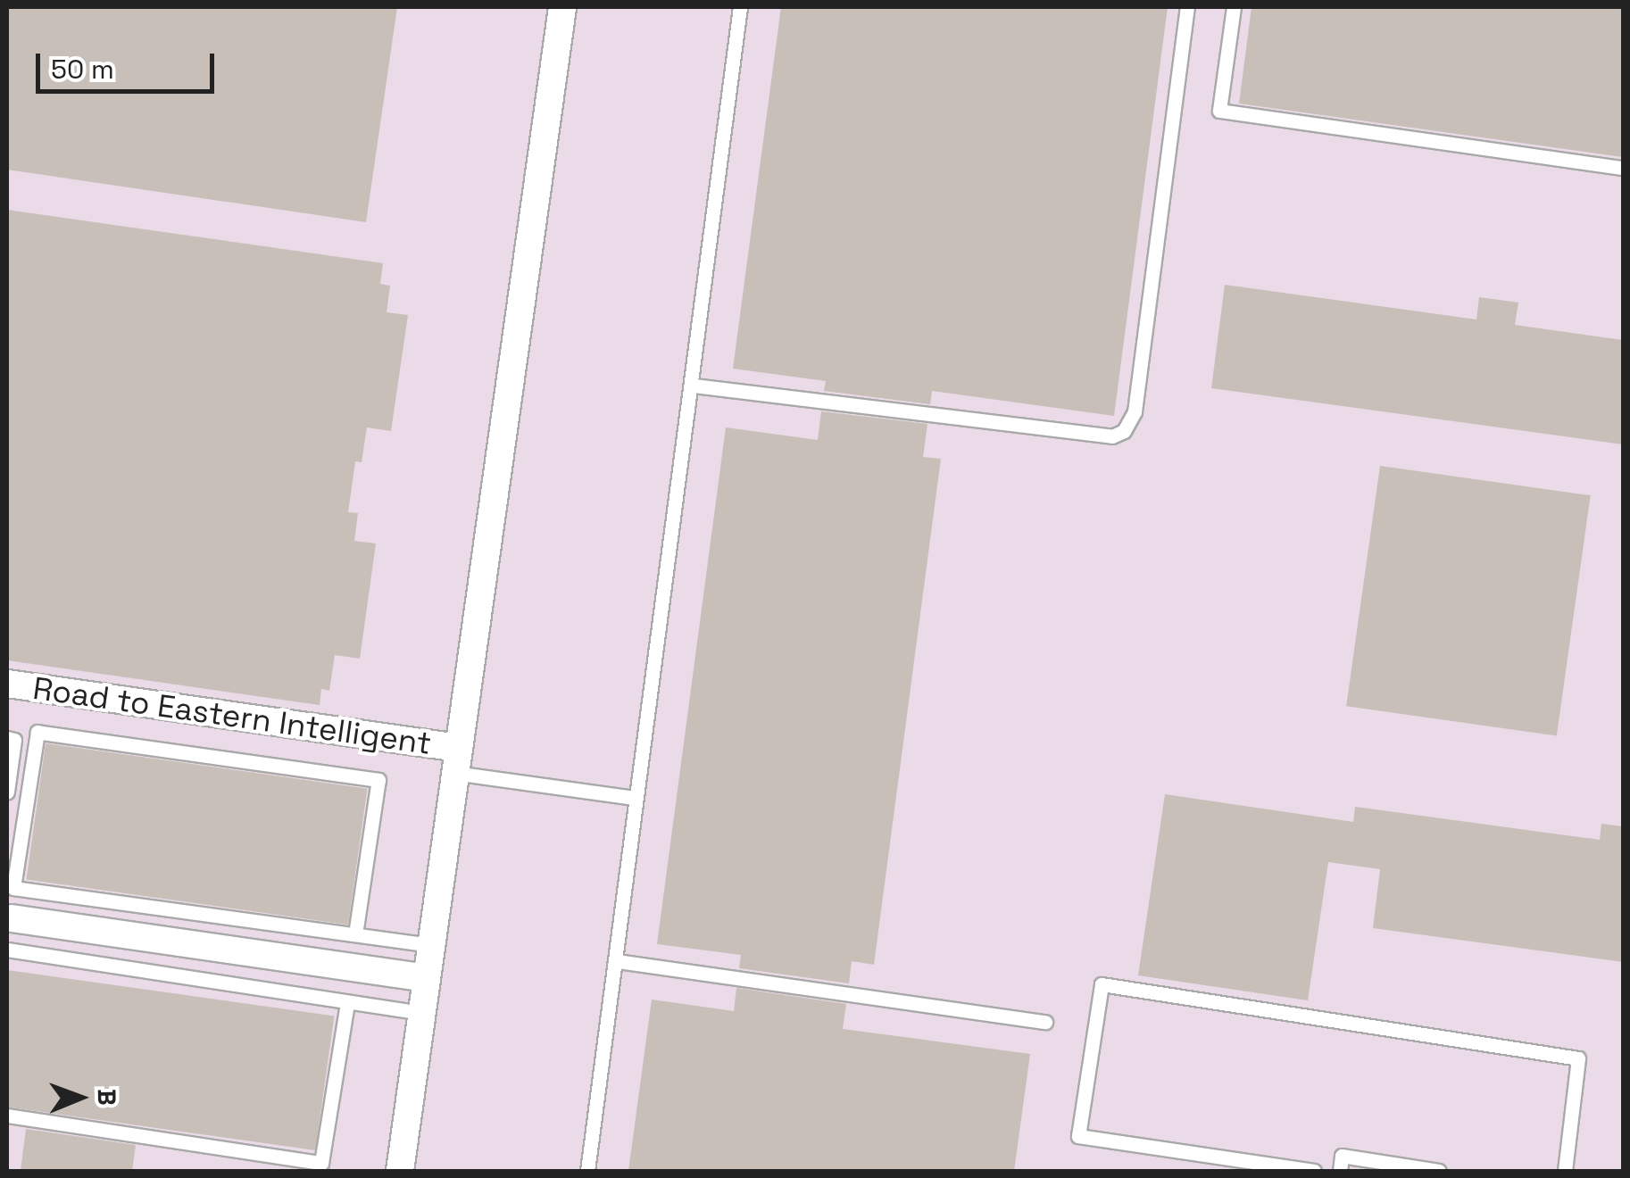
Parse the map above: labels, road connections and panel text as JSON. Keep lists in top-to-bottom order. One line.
{"streets":{"street":["Road to Eastern Intelligent"]},"scale_bar":"50 m","north":"right"}
